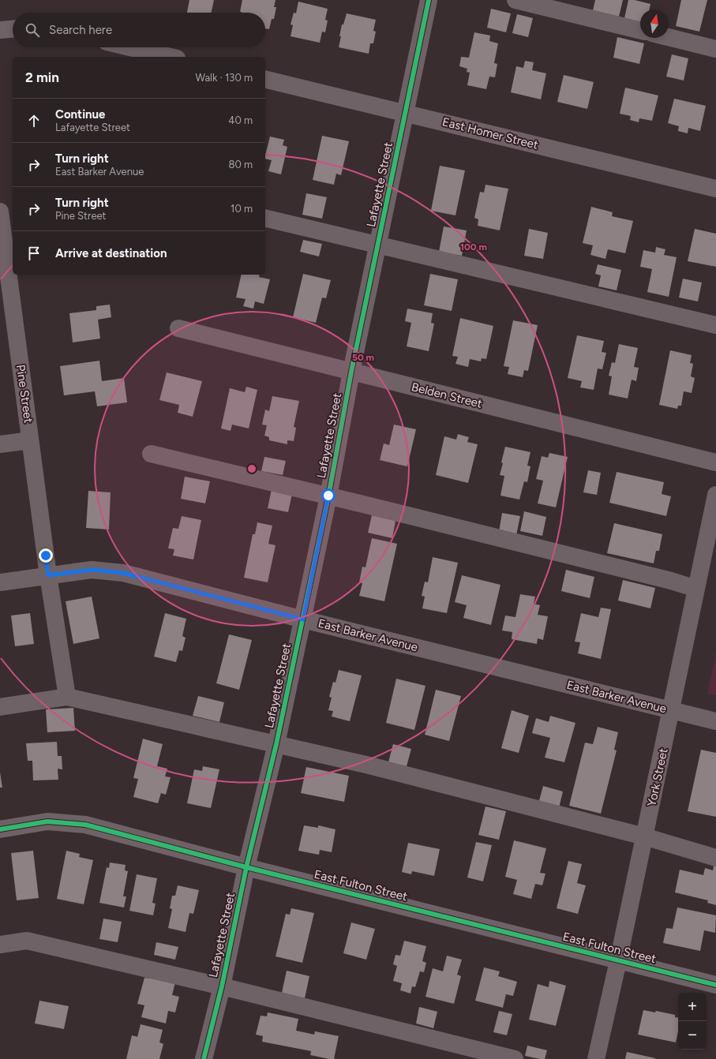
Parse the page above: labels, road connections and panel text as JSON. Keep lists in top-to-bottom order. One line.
{"streets":{"street":["East Homer Street","Lafayette Street","Pine Street","Belden Street","East Barker Avenue","York Street","East Fulton Street"]},"crossings":[["East Homer Street","Lafayette Street"],["Lafayette Street","Belden Street"],["Lafayette Street","East Barker Avenue"],["Lafayette Street","East Fulton Street"],["Pine Street","East Barker Avenue"],["East Barker Avenue","York Street"],["York Street","East Fulton Street"]],"north":"top","page":{"search":"Search here","heading":["2 min","Walk · 130 m"],"list":[["Continue","Lafayette Street","40 m"],["Turn right","East Barker Avenue","80 m"],["Turn right","Pine Street","10 m"],"Arrive at destination"],"map_buttons":["+","−"]},"rings":["100 m","50 m"]}
